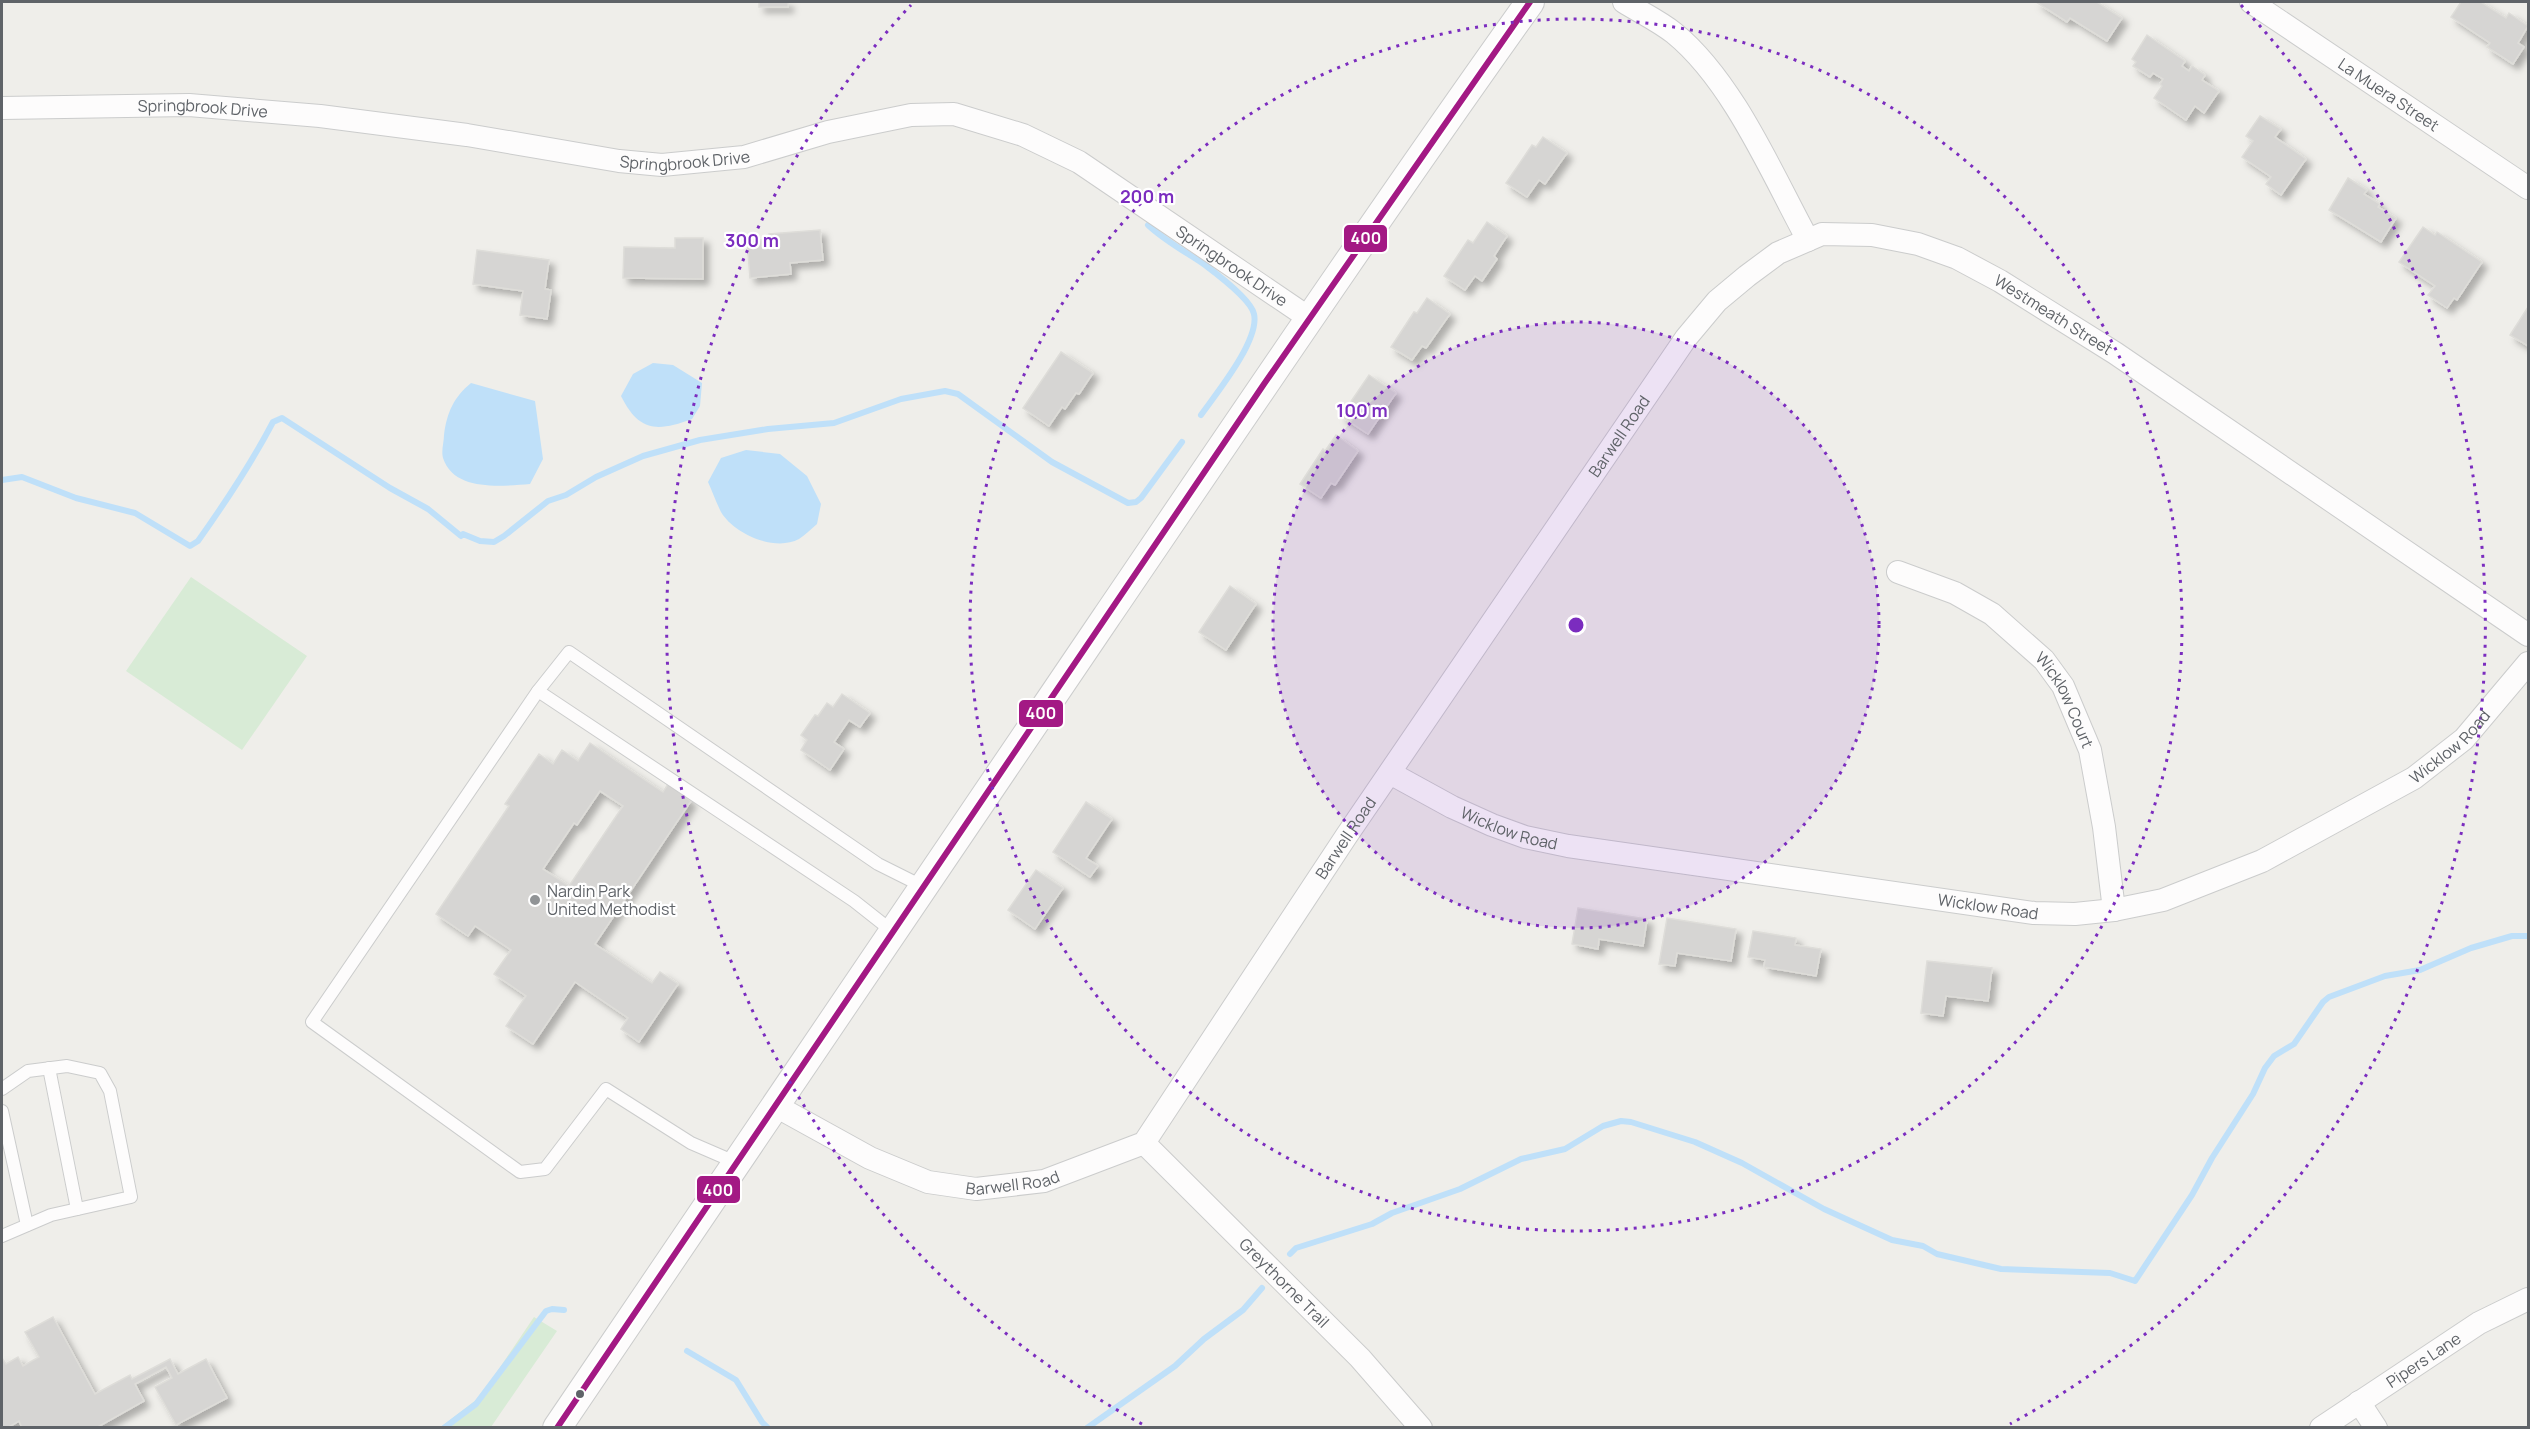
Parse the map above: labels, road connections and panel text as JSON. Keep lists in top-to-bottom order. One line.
{"streets":{"street":["La Muera Street","Springbrook Drive","Westmeath Street","Barwell Road","Wicklow Court","Wicklow Road","Greythorne Trail","Pipers Lane"]},"crossings":[["Westmeath Street","Barwell Road"],["Barwell Road","Wicklow Road"],["Barwell Road","Greythorne Trail"],["Wicklow Court","Wicklow Road"]],"places":["Nardin Park United Methodist"],"lines":["transit line 400"],"rings":["200 m","300 m","100 m"]}
